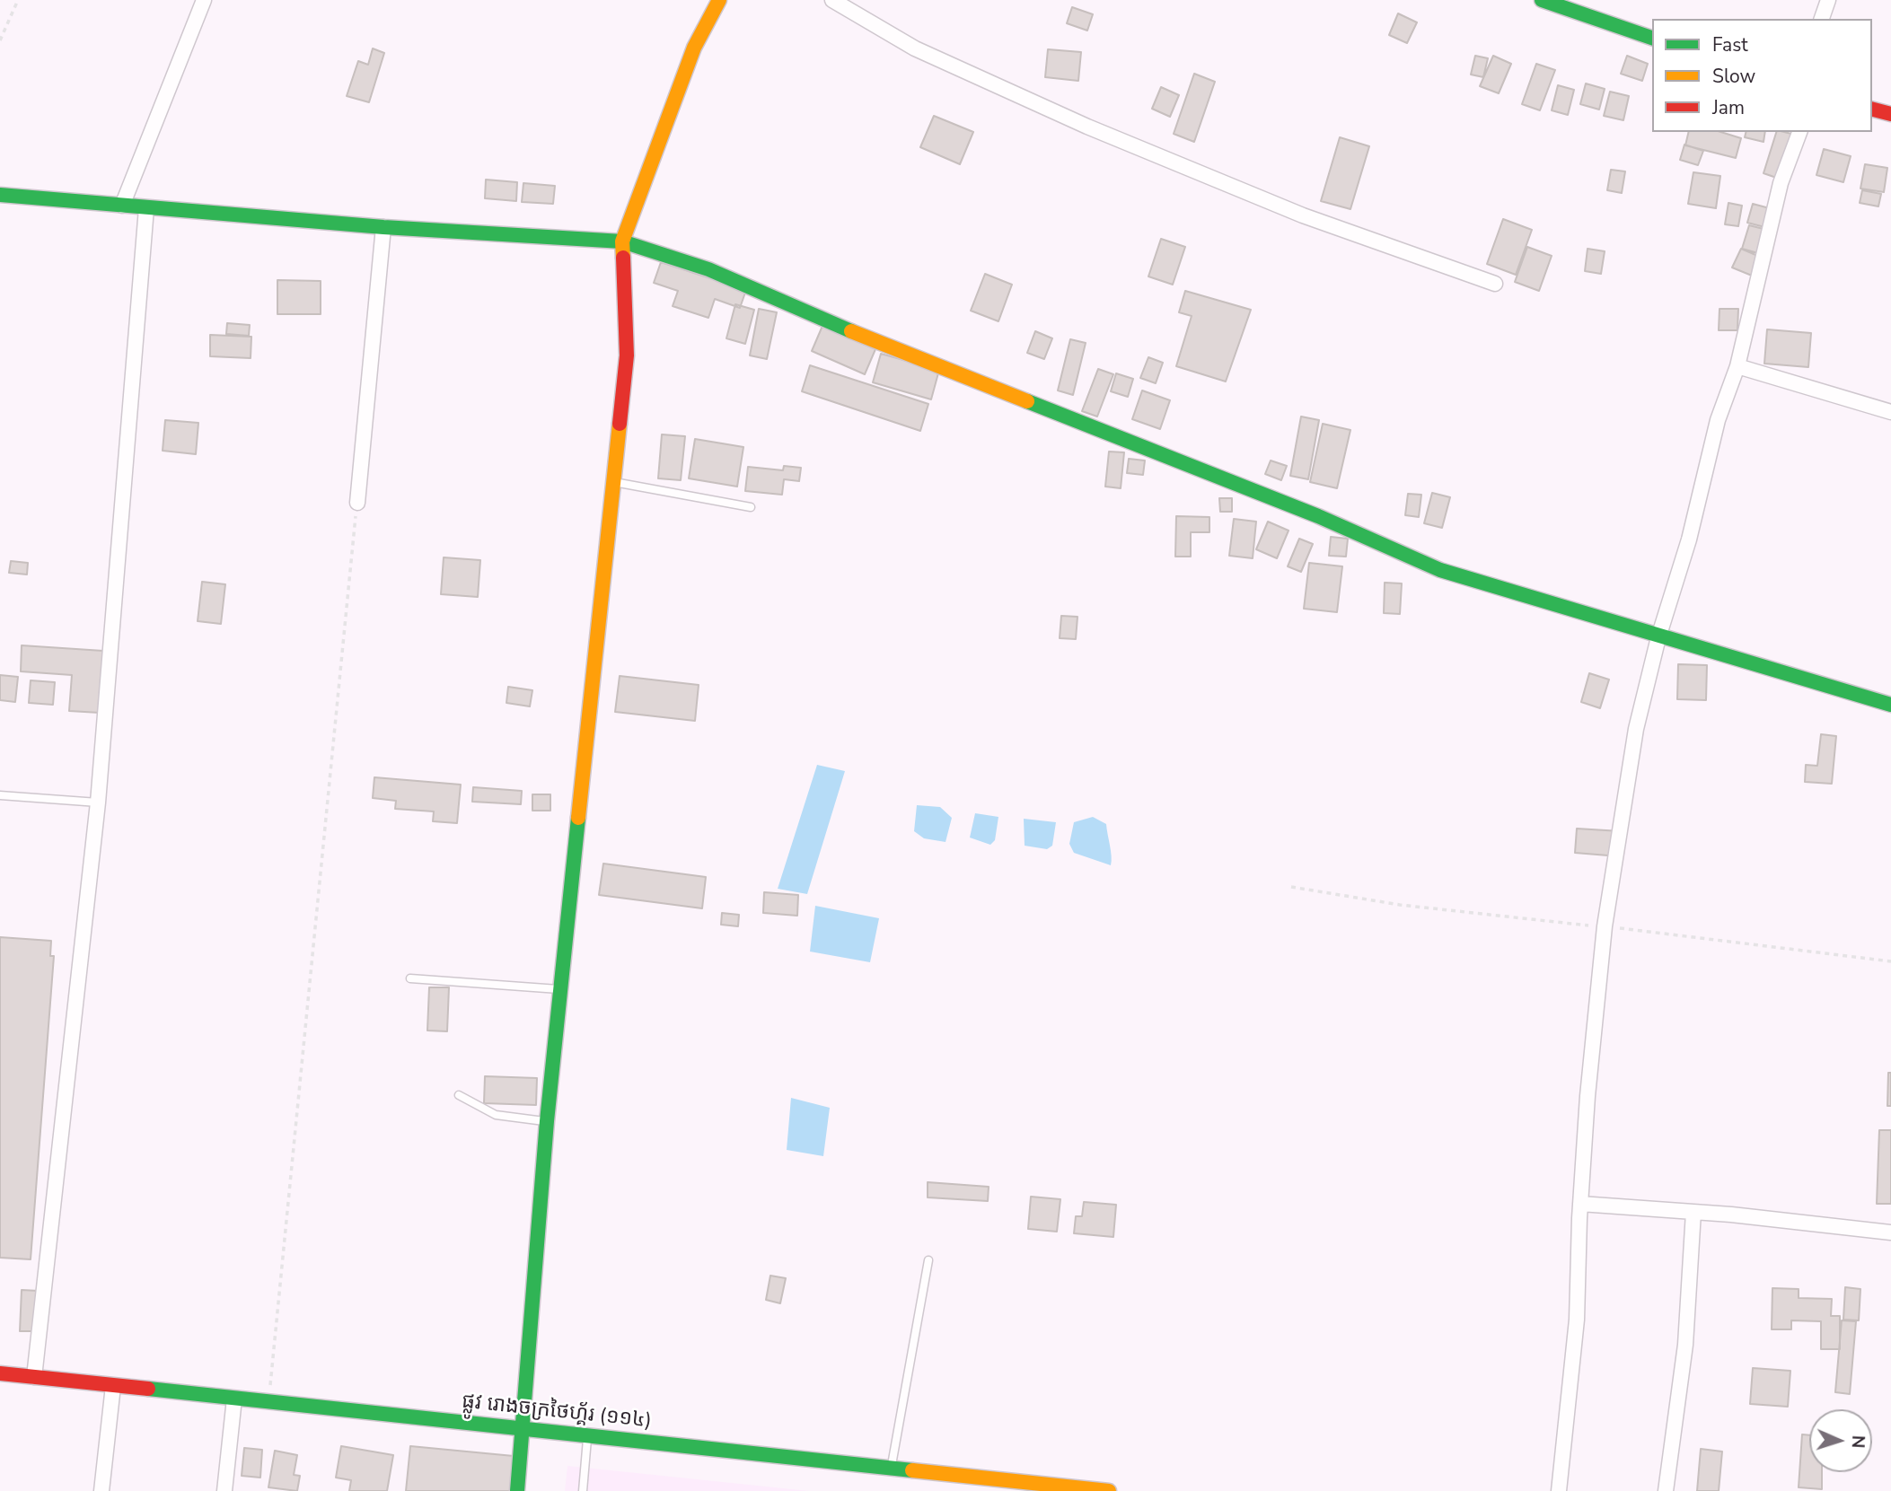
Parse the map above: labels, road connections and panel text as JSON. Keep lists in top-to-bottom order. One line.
{"streets":{"street":["ផ្លូវ រោងចក្រថៃហ្គ័រ (១១៤)"]},"legend":["Fast","Slow","Jam"],"north":"right"}
